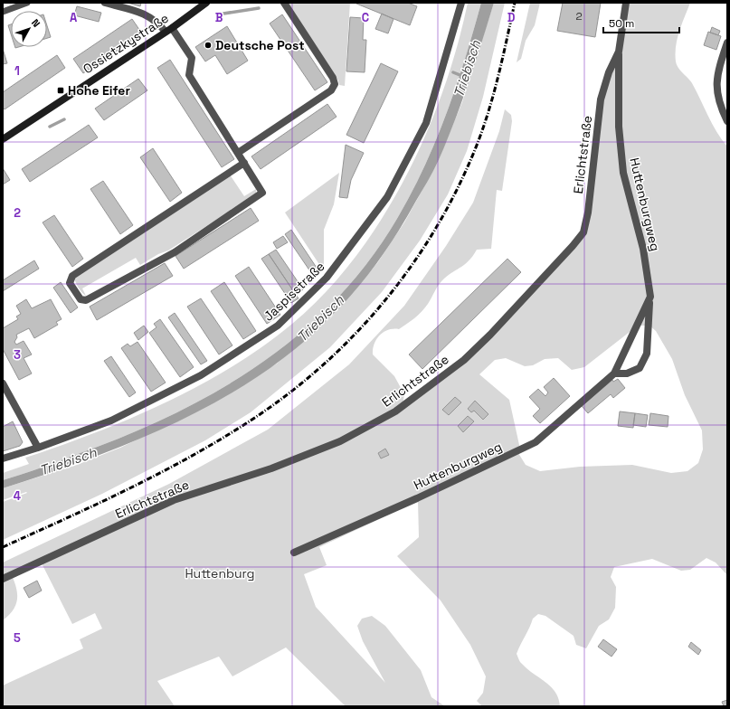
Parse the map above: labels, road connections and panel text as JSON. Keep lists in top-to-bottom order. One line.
{"streets":{"main road":["Ossietzkystraße"],"street":["Erlichtstraße","Huttenburgweg","Jaspisstraße"]},"crossings":[["Erlichtstraße","Huttenburgweg"]],"water":["Triebisch"],"parks":["Huttenburg"],"places":{"other":["Deutsche Post"],"transit":["Hohe Eifer"]},"house_numbers":["2"],"scale_bar":"50 m","north":"top right","grid":{"columns":["A","B","C","D"],"rows":["1","2","3","4","5"]}}
